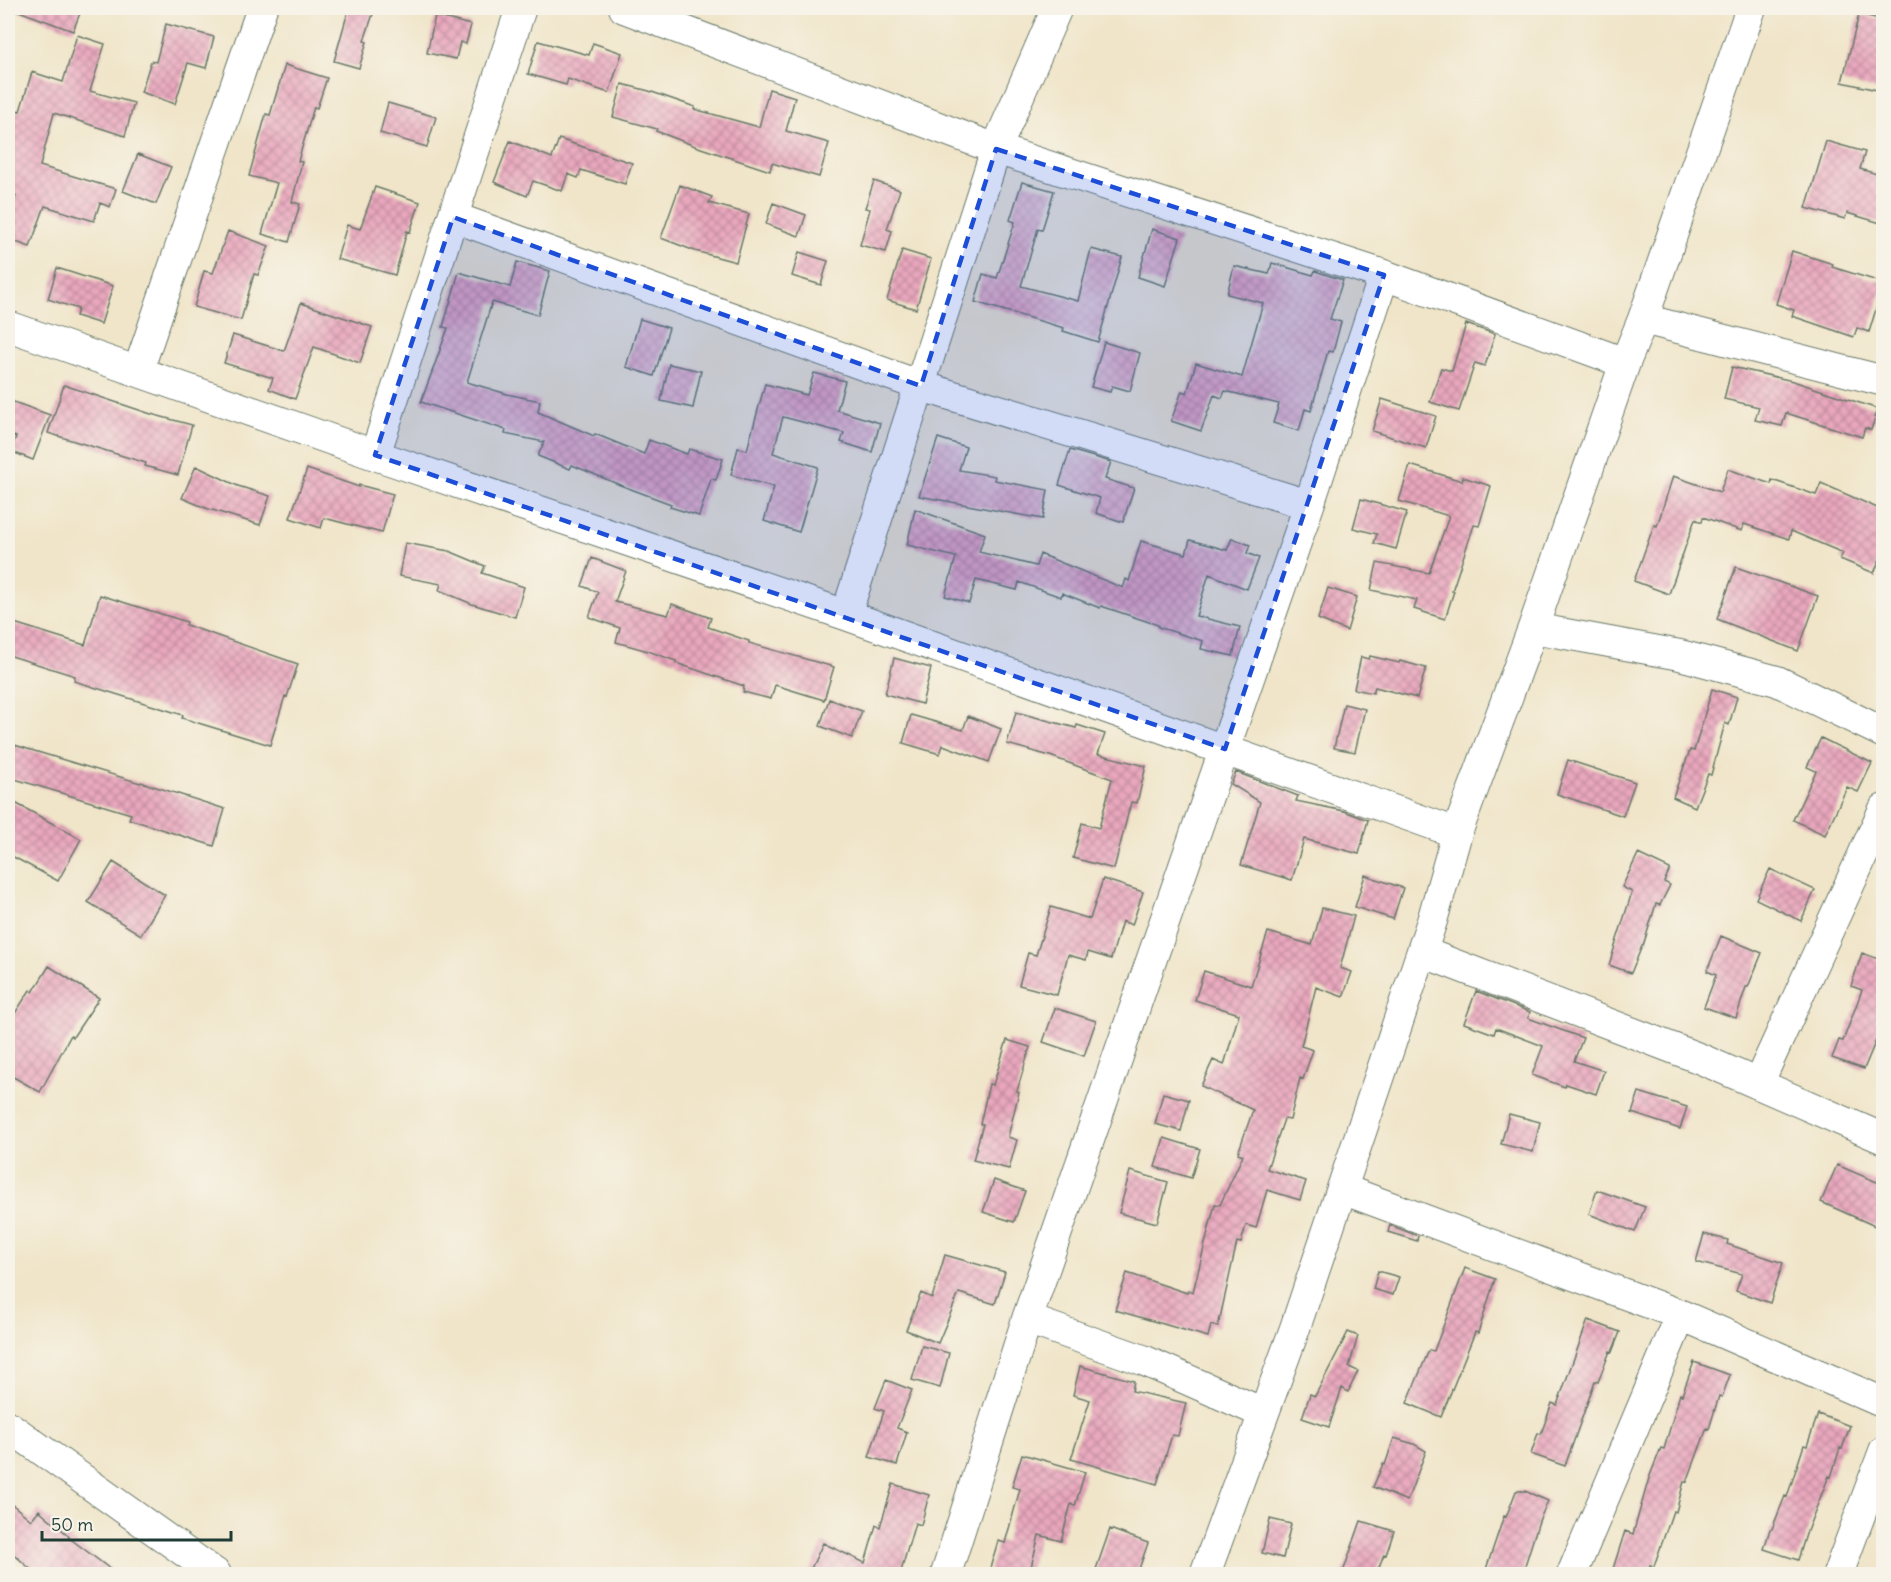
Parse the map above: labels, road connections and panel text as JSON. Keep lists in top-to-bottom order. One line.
{"scale_bar":"50 m"}
